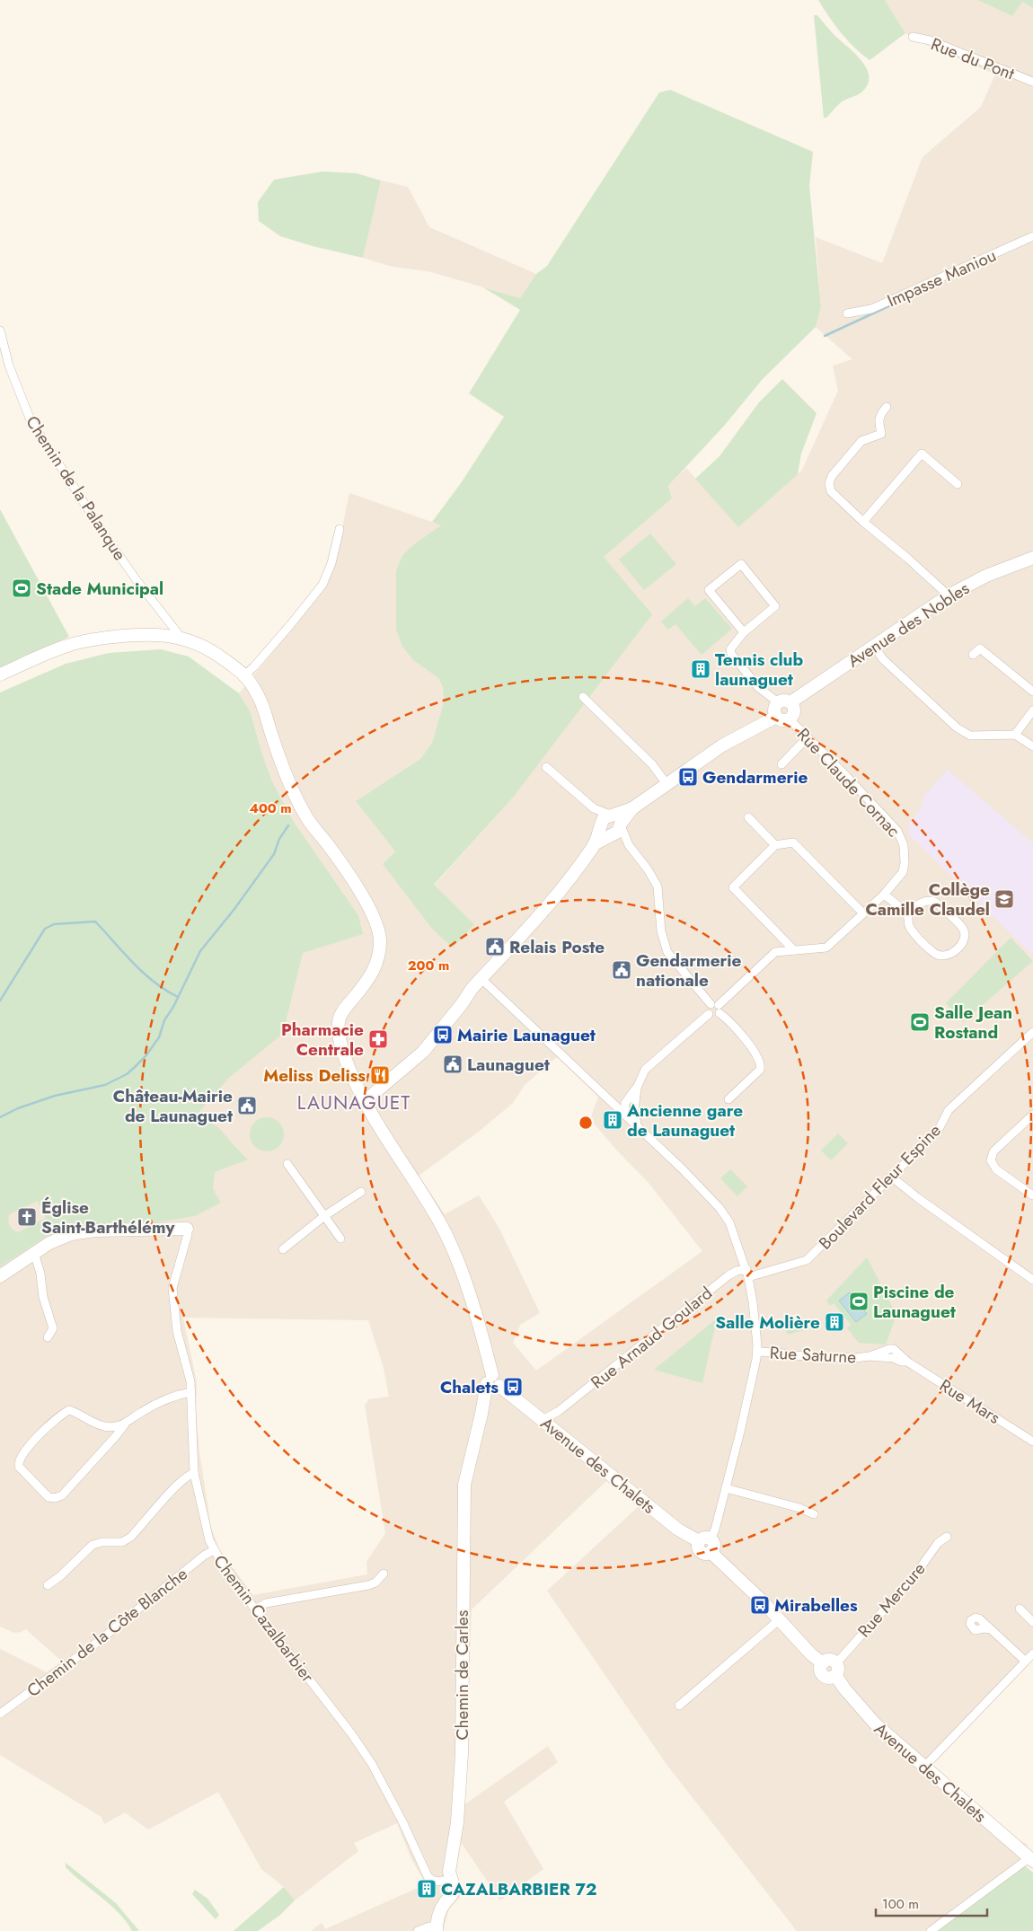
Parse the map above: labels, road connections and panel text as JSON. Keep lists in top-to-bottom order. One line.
{"streets":{"street":["Rue du Pont","Impasse Maniou","Chemin de la Palanque","Avenue des Nobles","Rue Claude Cornac","Boulevard Fleur Espine","Rue Arnaud Goulard","Rue Saturne","Rue Mars","Avenue des Chalets","Rue Mercure","Chemin Cazalbarbier","Chemin de la Côte Blanche","Chemin de Carles"]},"crossings":[["Avenue des Nobles","Rue Claude Cornac"],["Rue Arnaud Goulard","Avenue des Chalets"],["Rue Saturne","Rue Mars"],["Avenue des Chalets","Rue Mercure"],["Avenue des Chalets","Chemin de Carles"],["Chemin Cazalbarbier","Chemin de la Côte Blanche"],["Chemin Cazalbarbier","Chemin de Carles"]],"districts":["LAUNAGUET"],"places":{"sports":["Stade Municipal","Salle Jean Rostand","Piscine de Launaguet"],"building":["Tennis club launaguet","Ancienne gare de Launaguet","Salle Molière","CAZALBARBIER 72"],"bus stop":["Gendarmerie","Mairie Launaguet","Chalets","Mirabelles"],"school or university":["Collège Camille Claudel"],"public building":["Relais Poste","Gendarmerie nationale","Launaguet","Château-Mairie de Launaguet"],"pharmacy":["Pharmacie Centrale"],"restaurant":["Meliss Deliss"],"church":["Église Saint-Barthélémy"]},"scale_bar":"100 m","rings":["400 m","200 m"]}
